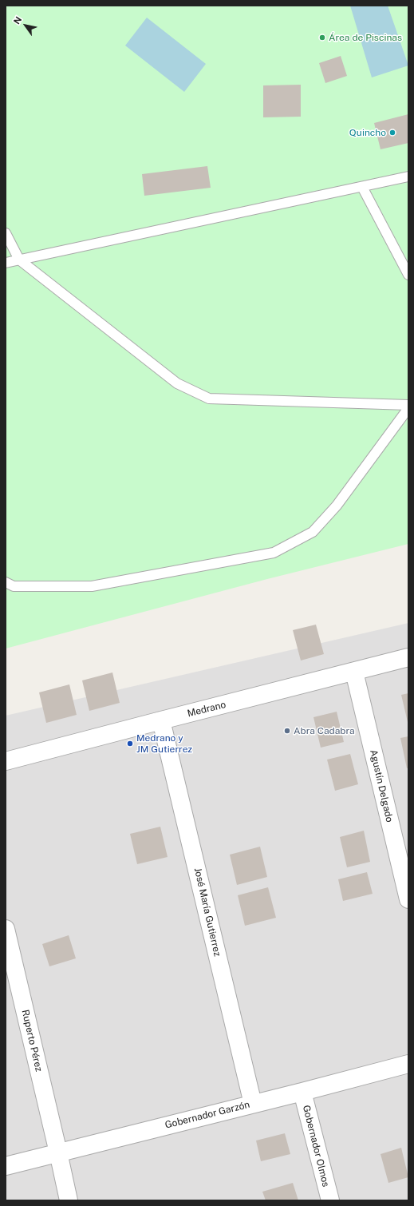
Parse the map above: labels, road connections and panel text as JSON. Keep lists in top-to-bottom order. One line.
{"streets":{"street":["Medrano","Agustín Delgado","José María Gutierrez","Ruperto Pérez","Gobernador Garzón","Gobernador Olmos"]},"crossings":[["Medrano","Agustín Delgado"],["Medrano","José María Gutierrez"],["José María Gutierrez","Gobernador Garzón"],["Ruperto Pérez","Gobernador Garzón"],["Gobernador Garzón","Gobernador Olmos"]],"places":["Área de Piscinas","Quincho","Abra Cadabra","Medrano y JM Gutierrez"],"north":"top left"}
